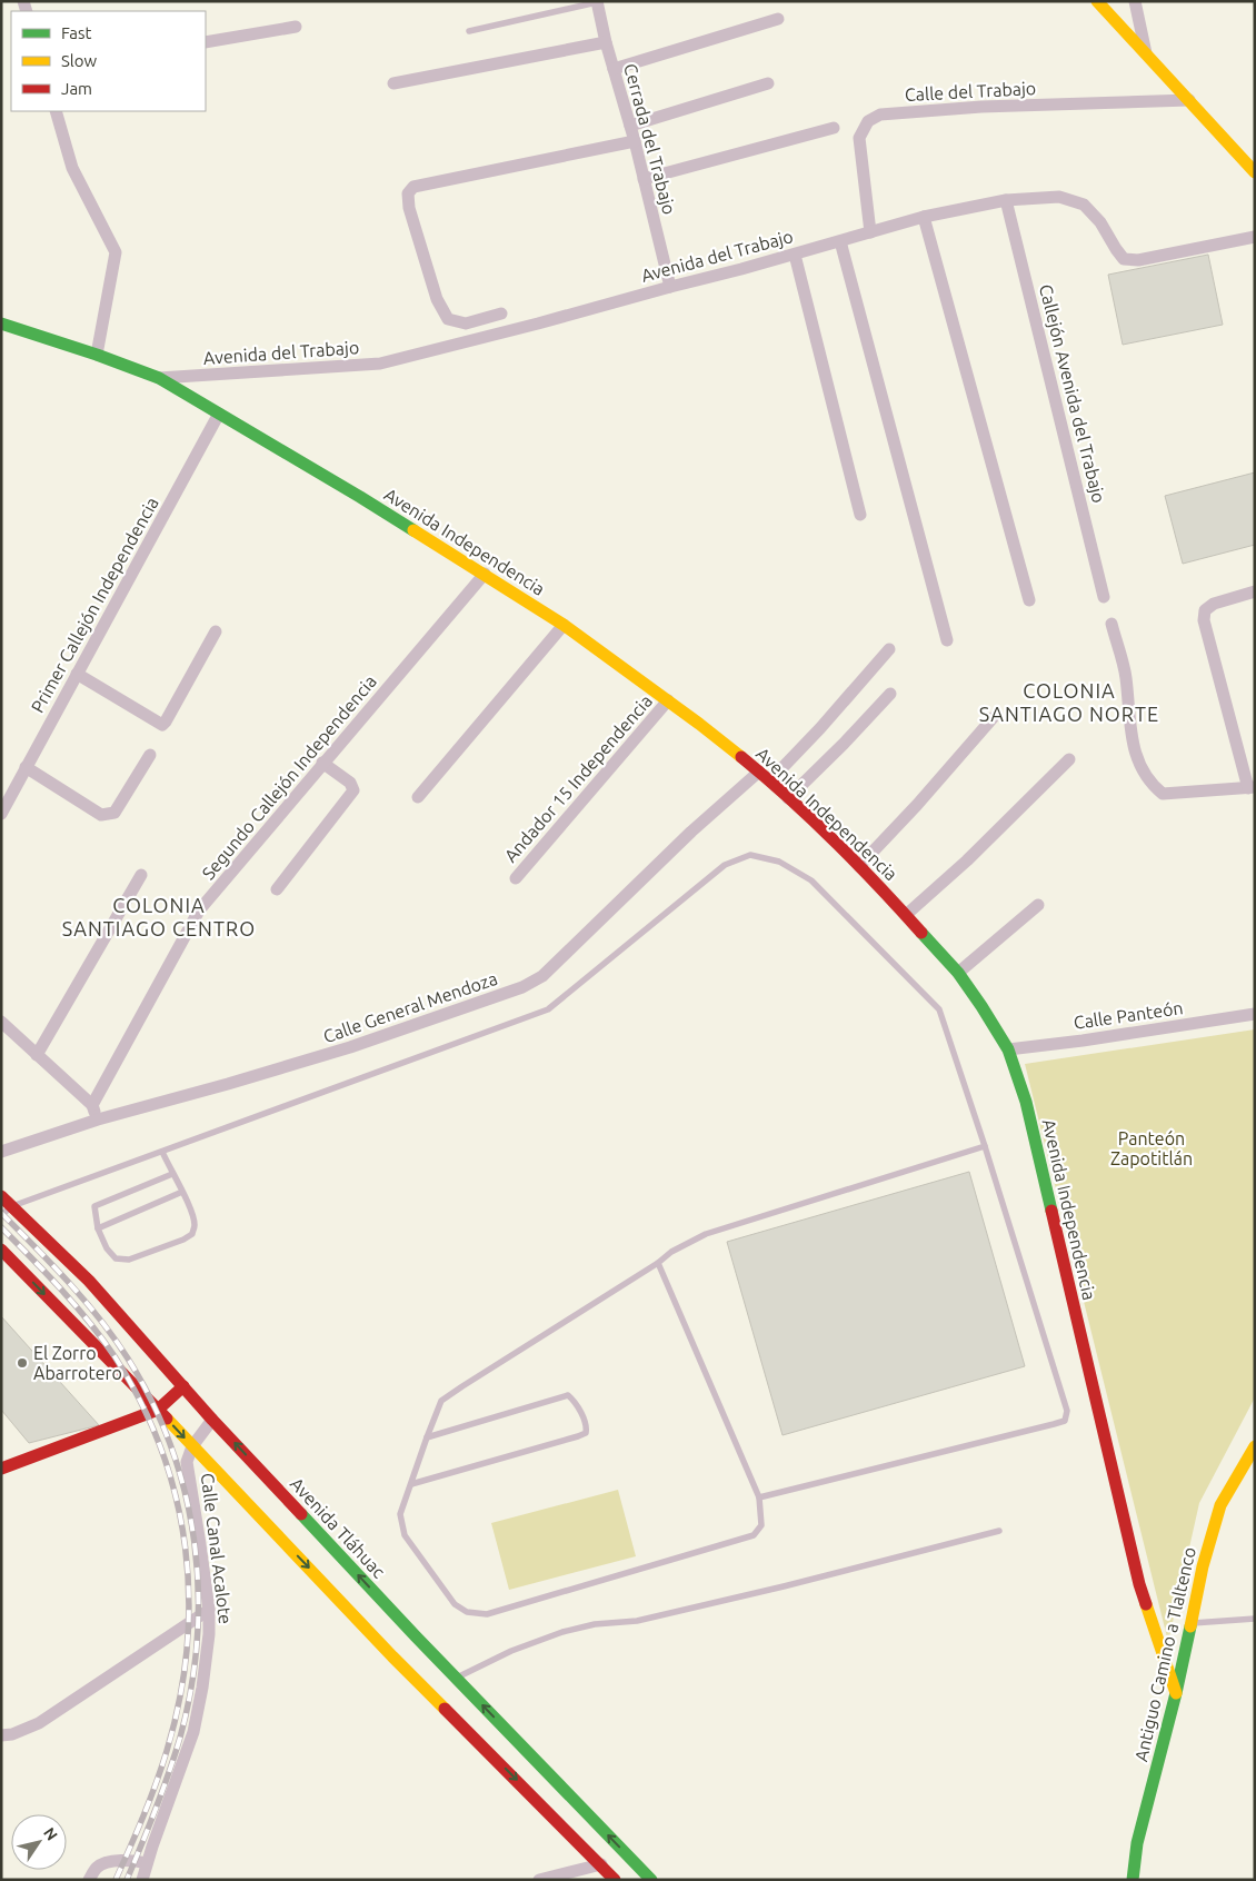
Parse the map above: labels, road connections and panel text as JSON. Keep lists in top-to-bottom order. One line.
{"streets":{"street":["Calle del Trabajo","Cerrada del Trabajo","Avenida del Trabajo","Callejón Avenida del Trabajo","Avenida Independencia","Primer Callejón Independencia","Segundo Callejón Independencia","Andador 15 Independencia","Calle General Mendoza","Calle Panteón","Avenida Tláhuac","Calle Canal Acalote","Antiguo Camino a Tlaltenco"]},"crossings":[["Calle del Trabajo","Avenida del Trabajo"],["Cerrada del Trabajo","Avenida del Trabajo"],["Avenida del Trabajo","Callejón Avenida del Trabajo"],["Avenida del Trabajo","Avenida Independencia"],["Avenida Independencia","Primer Callejón Independencia"],["Avenida Independencia","Segundo Callejón Independencia"],["Avenida Independencia","Andador 15 Independencia"],["Avenida Independencia","Calle General Mendoza"],["Avenida Independencia","Calle Panteón"],["Avenida Independencia","Antiguo Camino a Tlaltenco"],["Avenida Tláhuac","Calle Canal Acalote"]],"districts":["COLONIA SANTIAGO NORTE","COLONIA SANTIAGO CENTRO"],"parks":["Panteón Zapotitlán"],"places":["El Zorro Abarrotero"],"legend":["Fast","Slow","Jam"],"north":"top right"}
